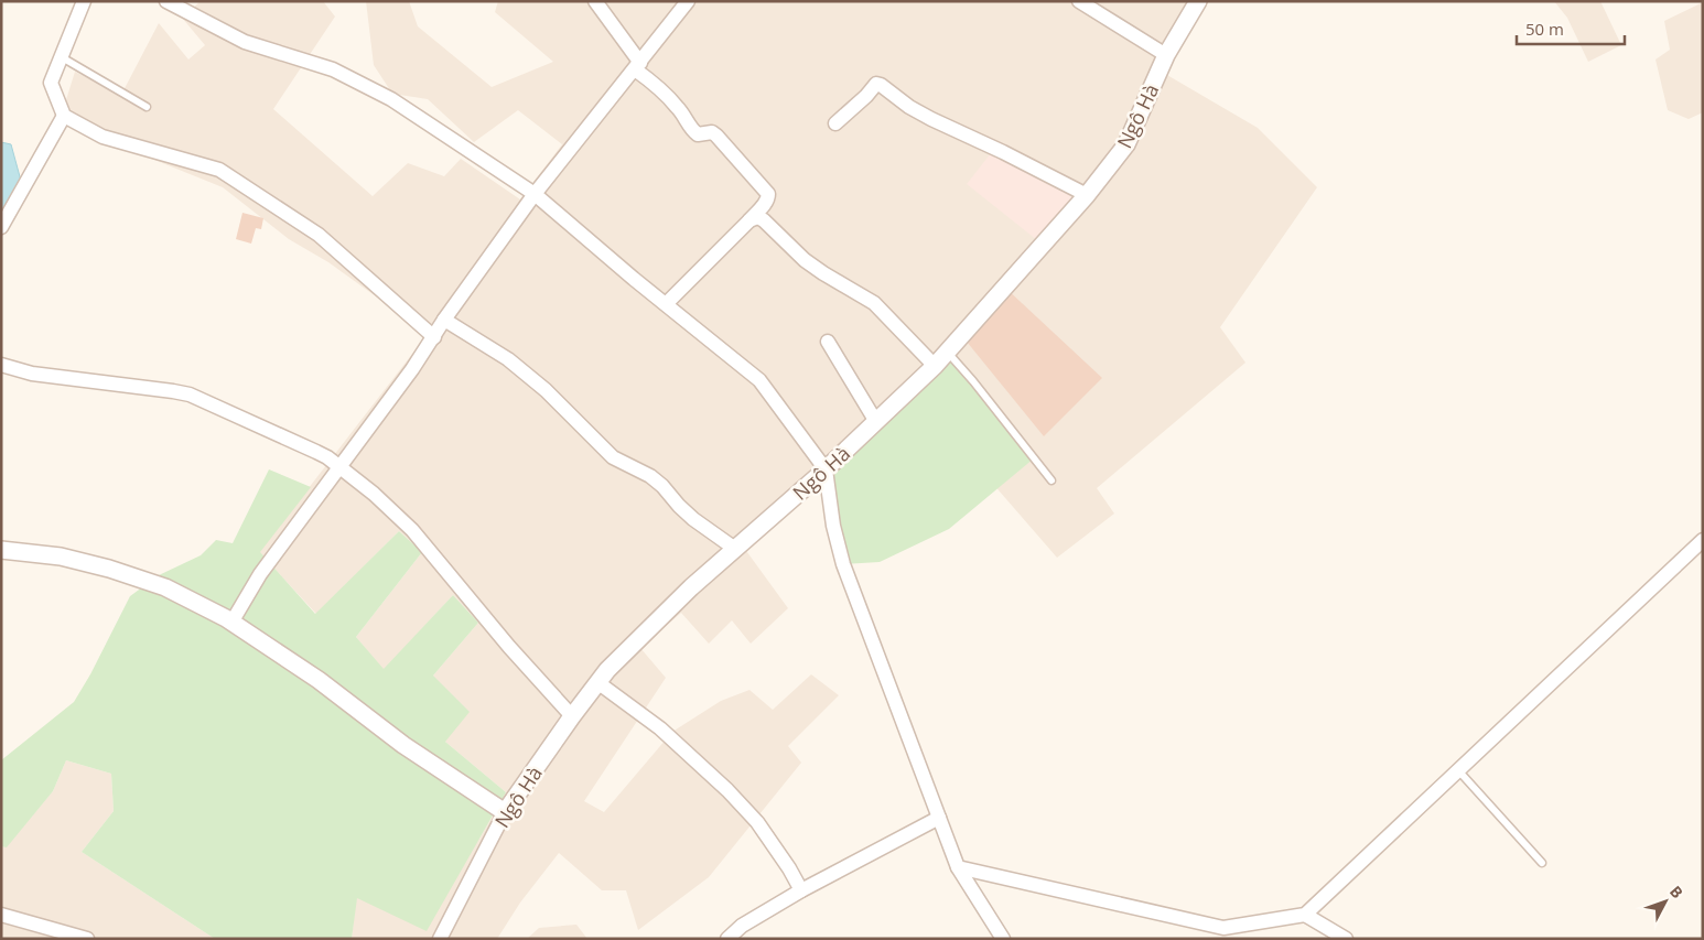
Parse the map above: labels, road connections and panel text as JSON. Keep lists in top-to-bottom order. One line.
{"streets":{"street":["Ngô Hà"]},"scale_bar":"50 m","north":"top right"}
